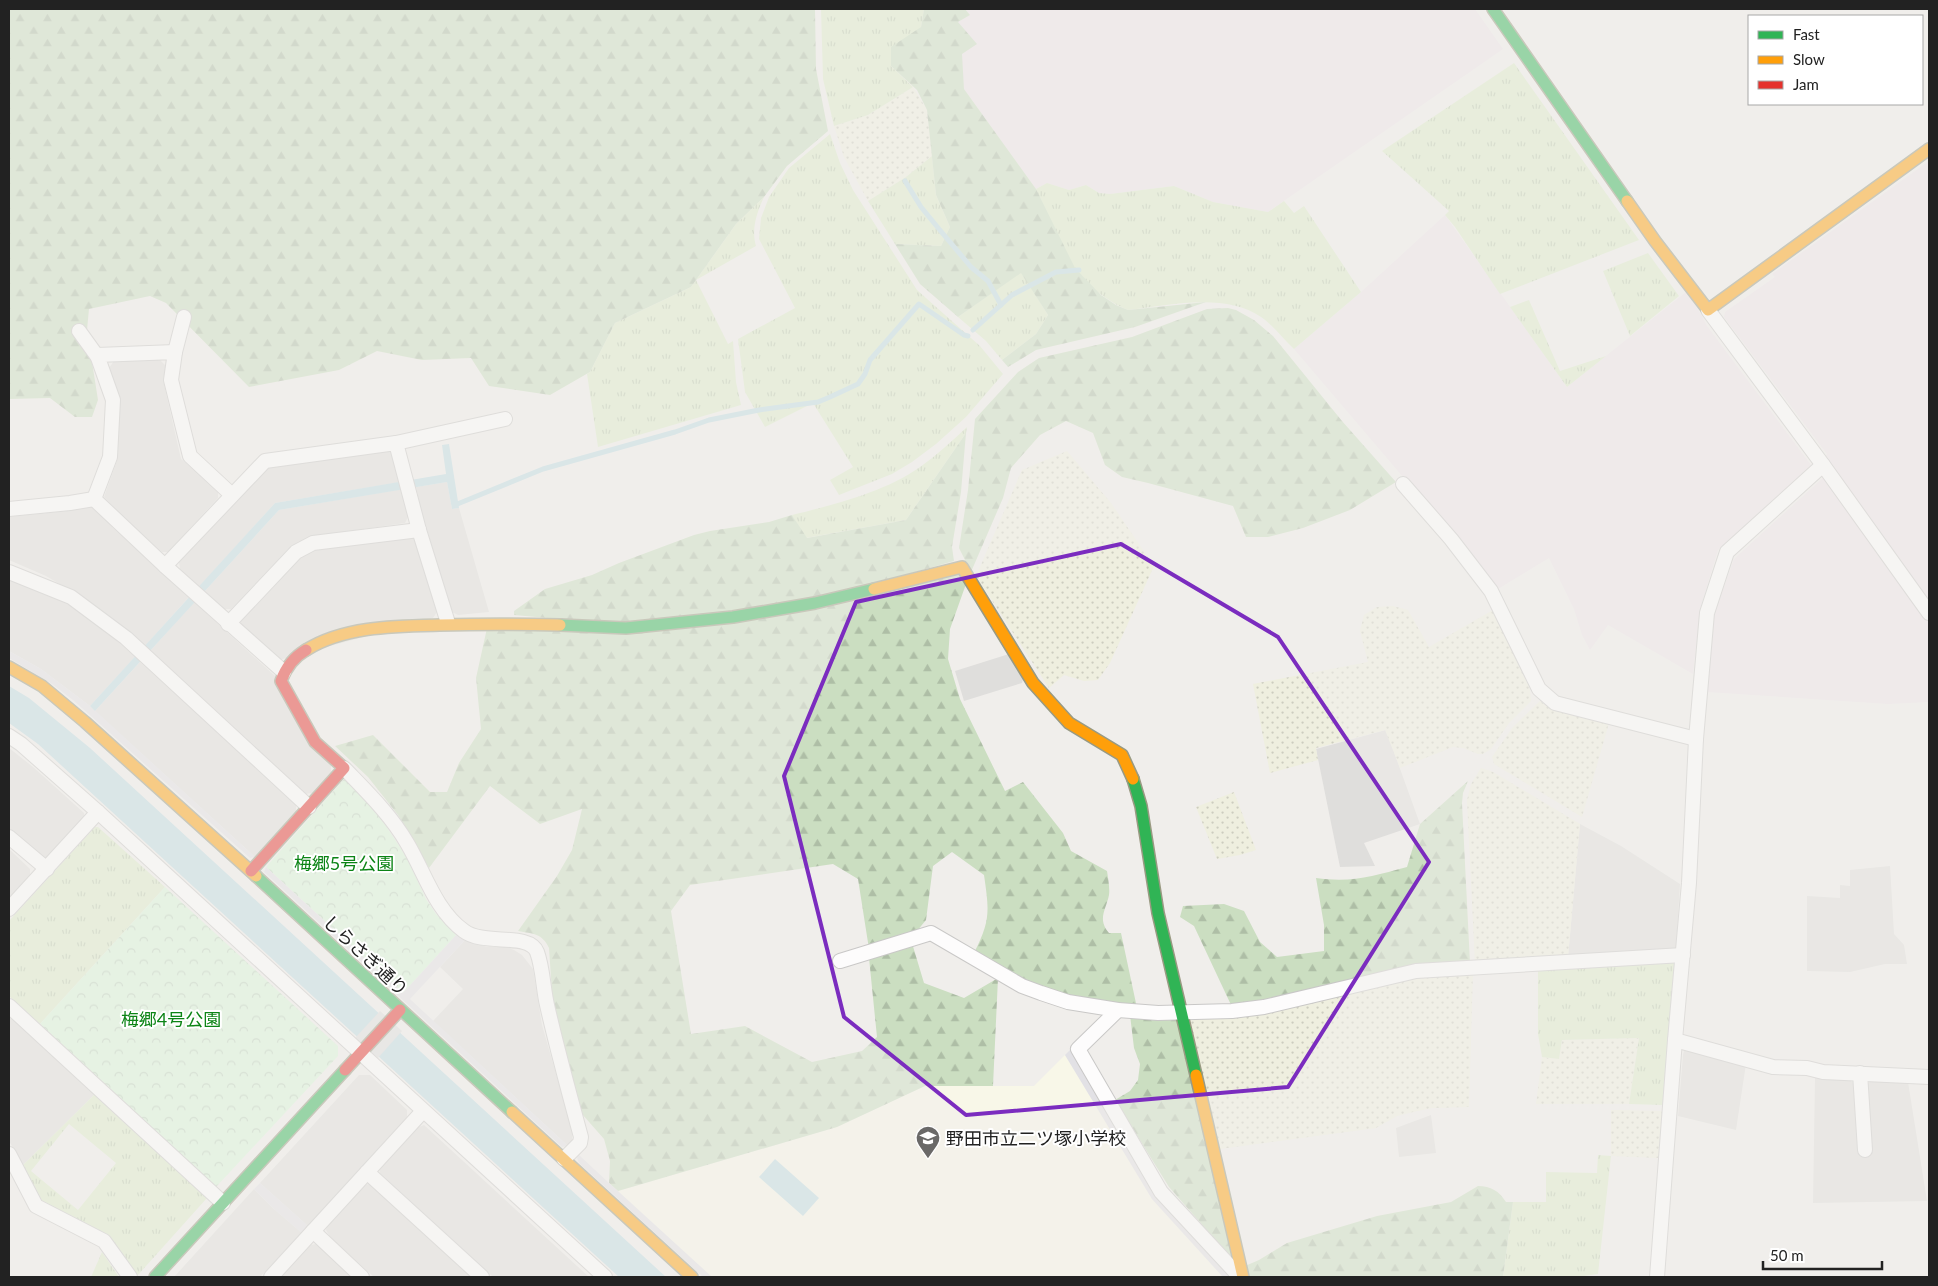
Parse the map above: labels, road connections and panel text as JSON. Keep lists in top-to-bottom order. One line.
{"streets":{"street":["しらさぎ通り"]},"parks":["梅郷5号公園","梅郷4号公園"],"places":{"school or university":["野田市立二ツ塚小学校"]},"legend":["Fast","Slow","Jam"],"scale_bar":"50 m"}
